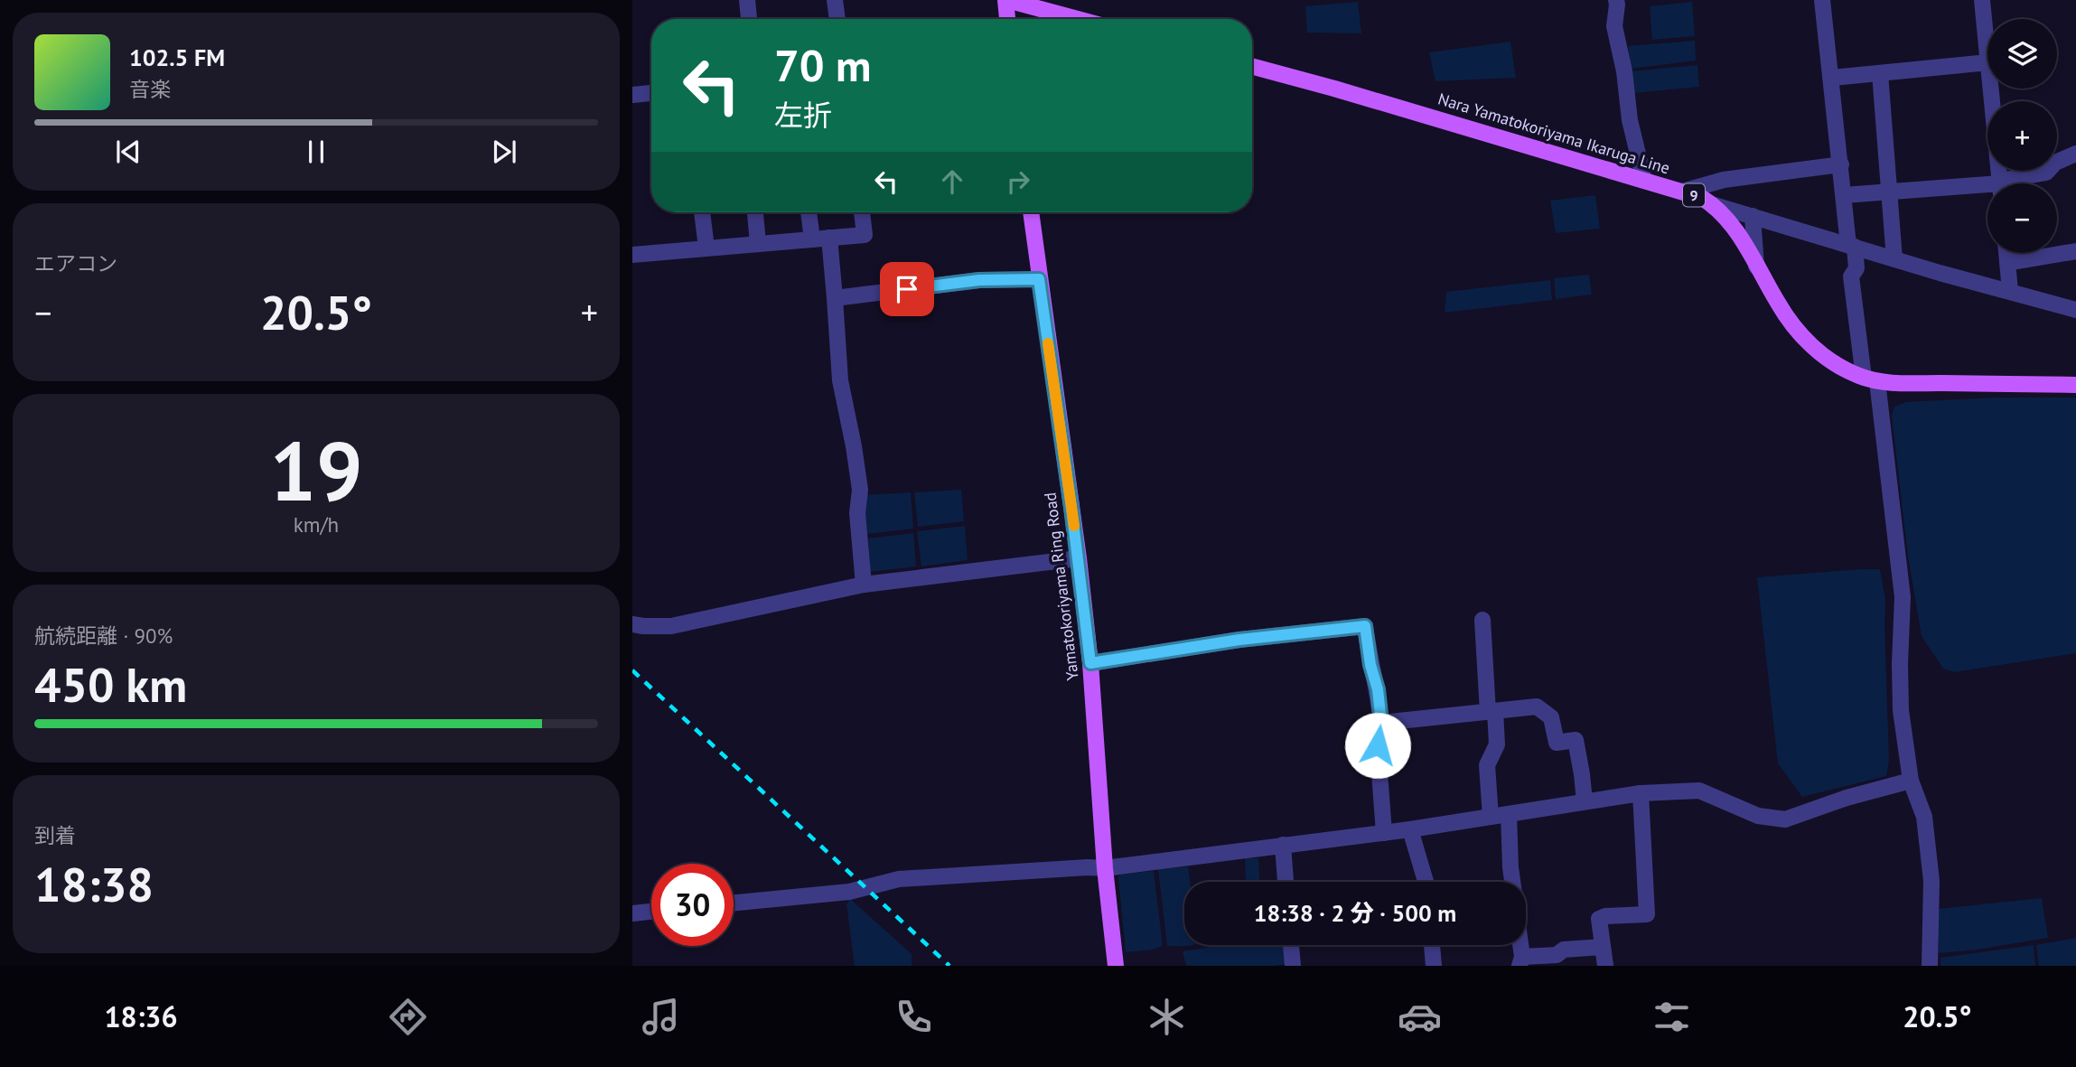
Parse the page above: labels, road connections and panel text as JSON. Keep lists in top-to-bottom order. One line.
{"streets":{"main road":["Nara Yamatokoriyama Ikaruga Line","9","Yamatokoriyama Ring Road"]},"page":{"map_buttons":["+","−"],"turn":["70 m","左折"],"song":["102.5 FM","音楽"],"tile":["エアコン",["19","km/h"],["航続距離 · 90%","450 km"],["到着","18:38"]],"heat":["−","20.5°","+"],"limit":"30","trip":"18:38 · 2 分 · 500 m","tabs":["18:36","20.5°"]}}
